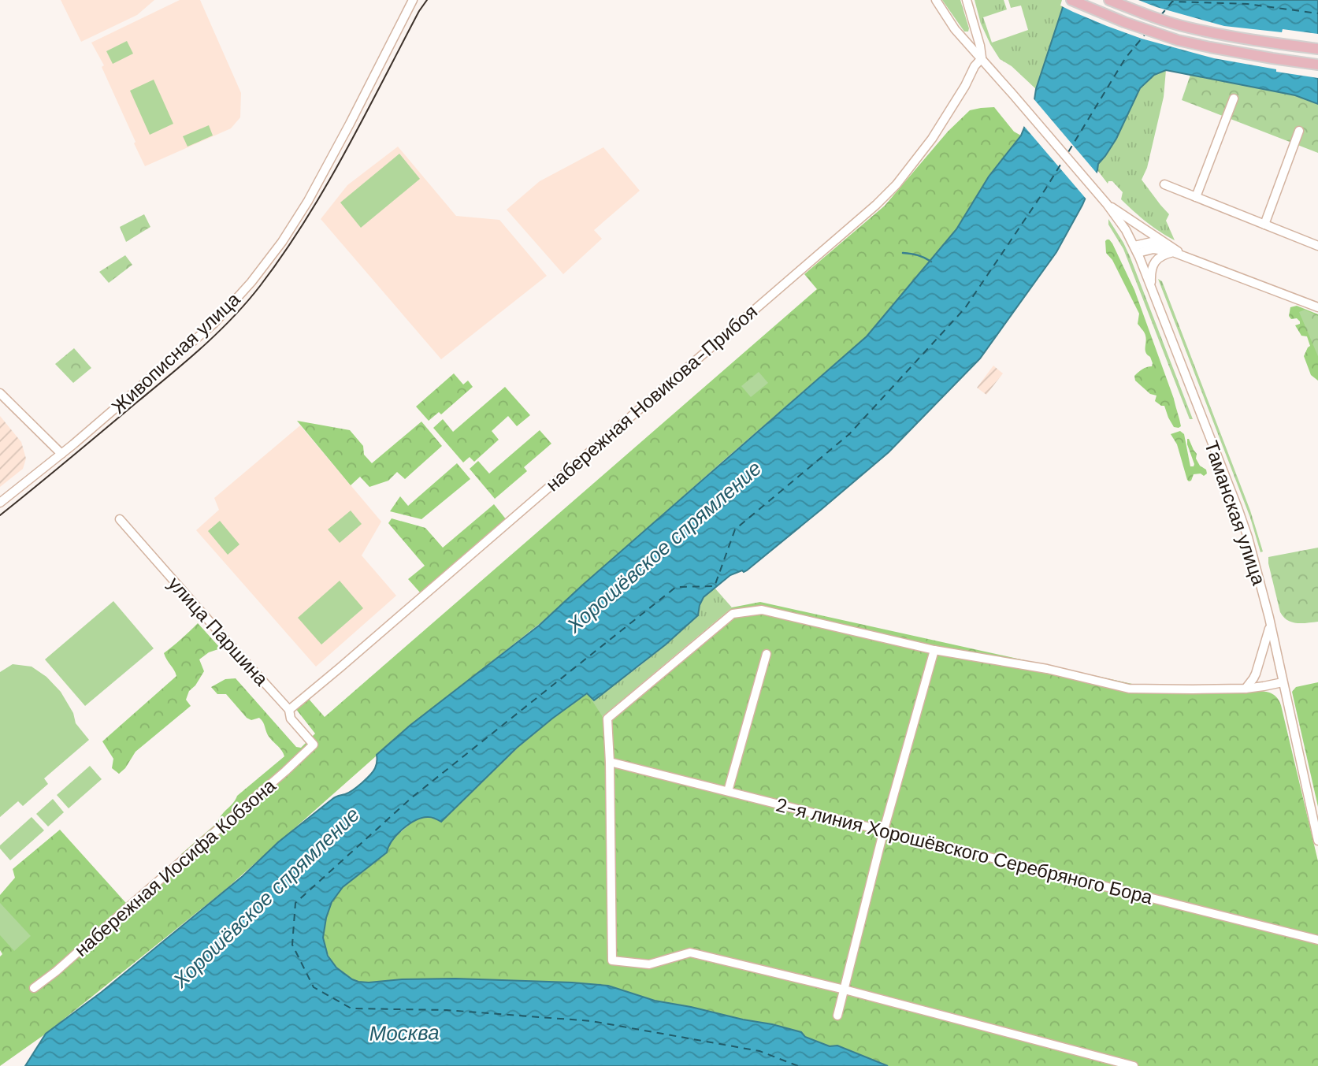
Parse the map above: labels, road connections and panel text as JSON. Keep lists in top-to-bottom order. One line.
{"streets":{"street":["Живописная улица","набережная Новикова-Прибоя","Таманская улица","улица Паршина","2-я линия Хорошёвского Серебряного Бора","набережная Иосифа Кобзона"]},"crossings":[["набережная Новикова-Прибоя","улица Паршина"],["улица Паршина","набережная Иосифа Кобзона"]],"water":["Хорошёвское спрямление","Москва"]}
